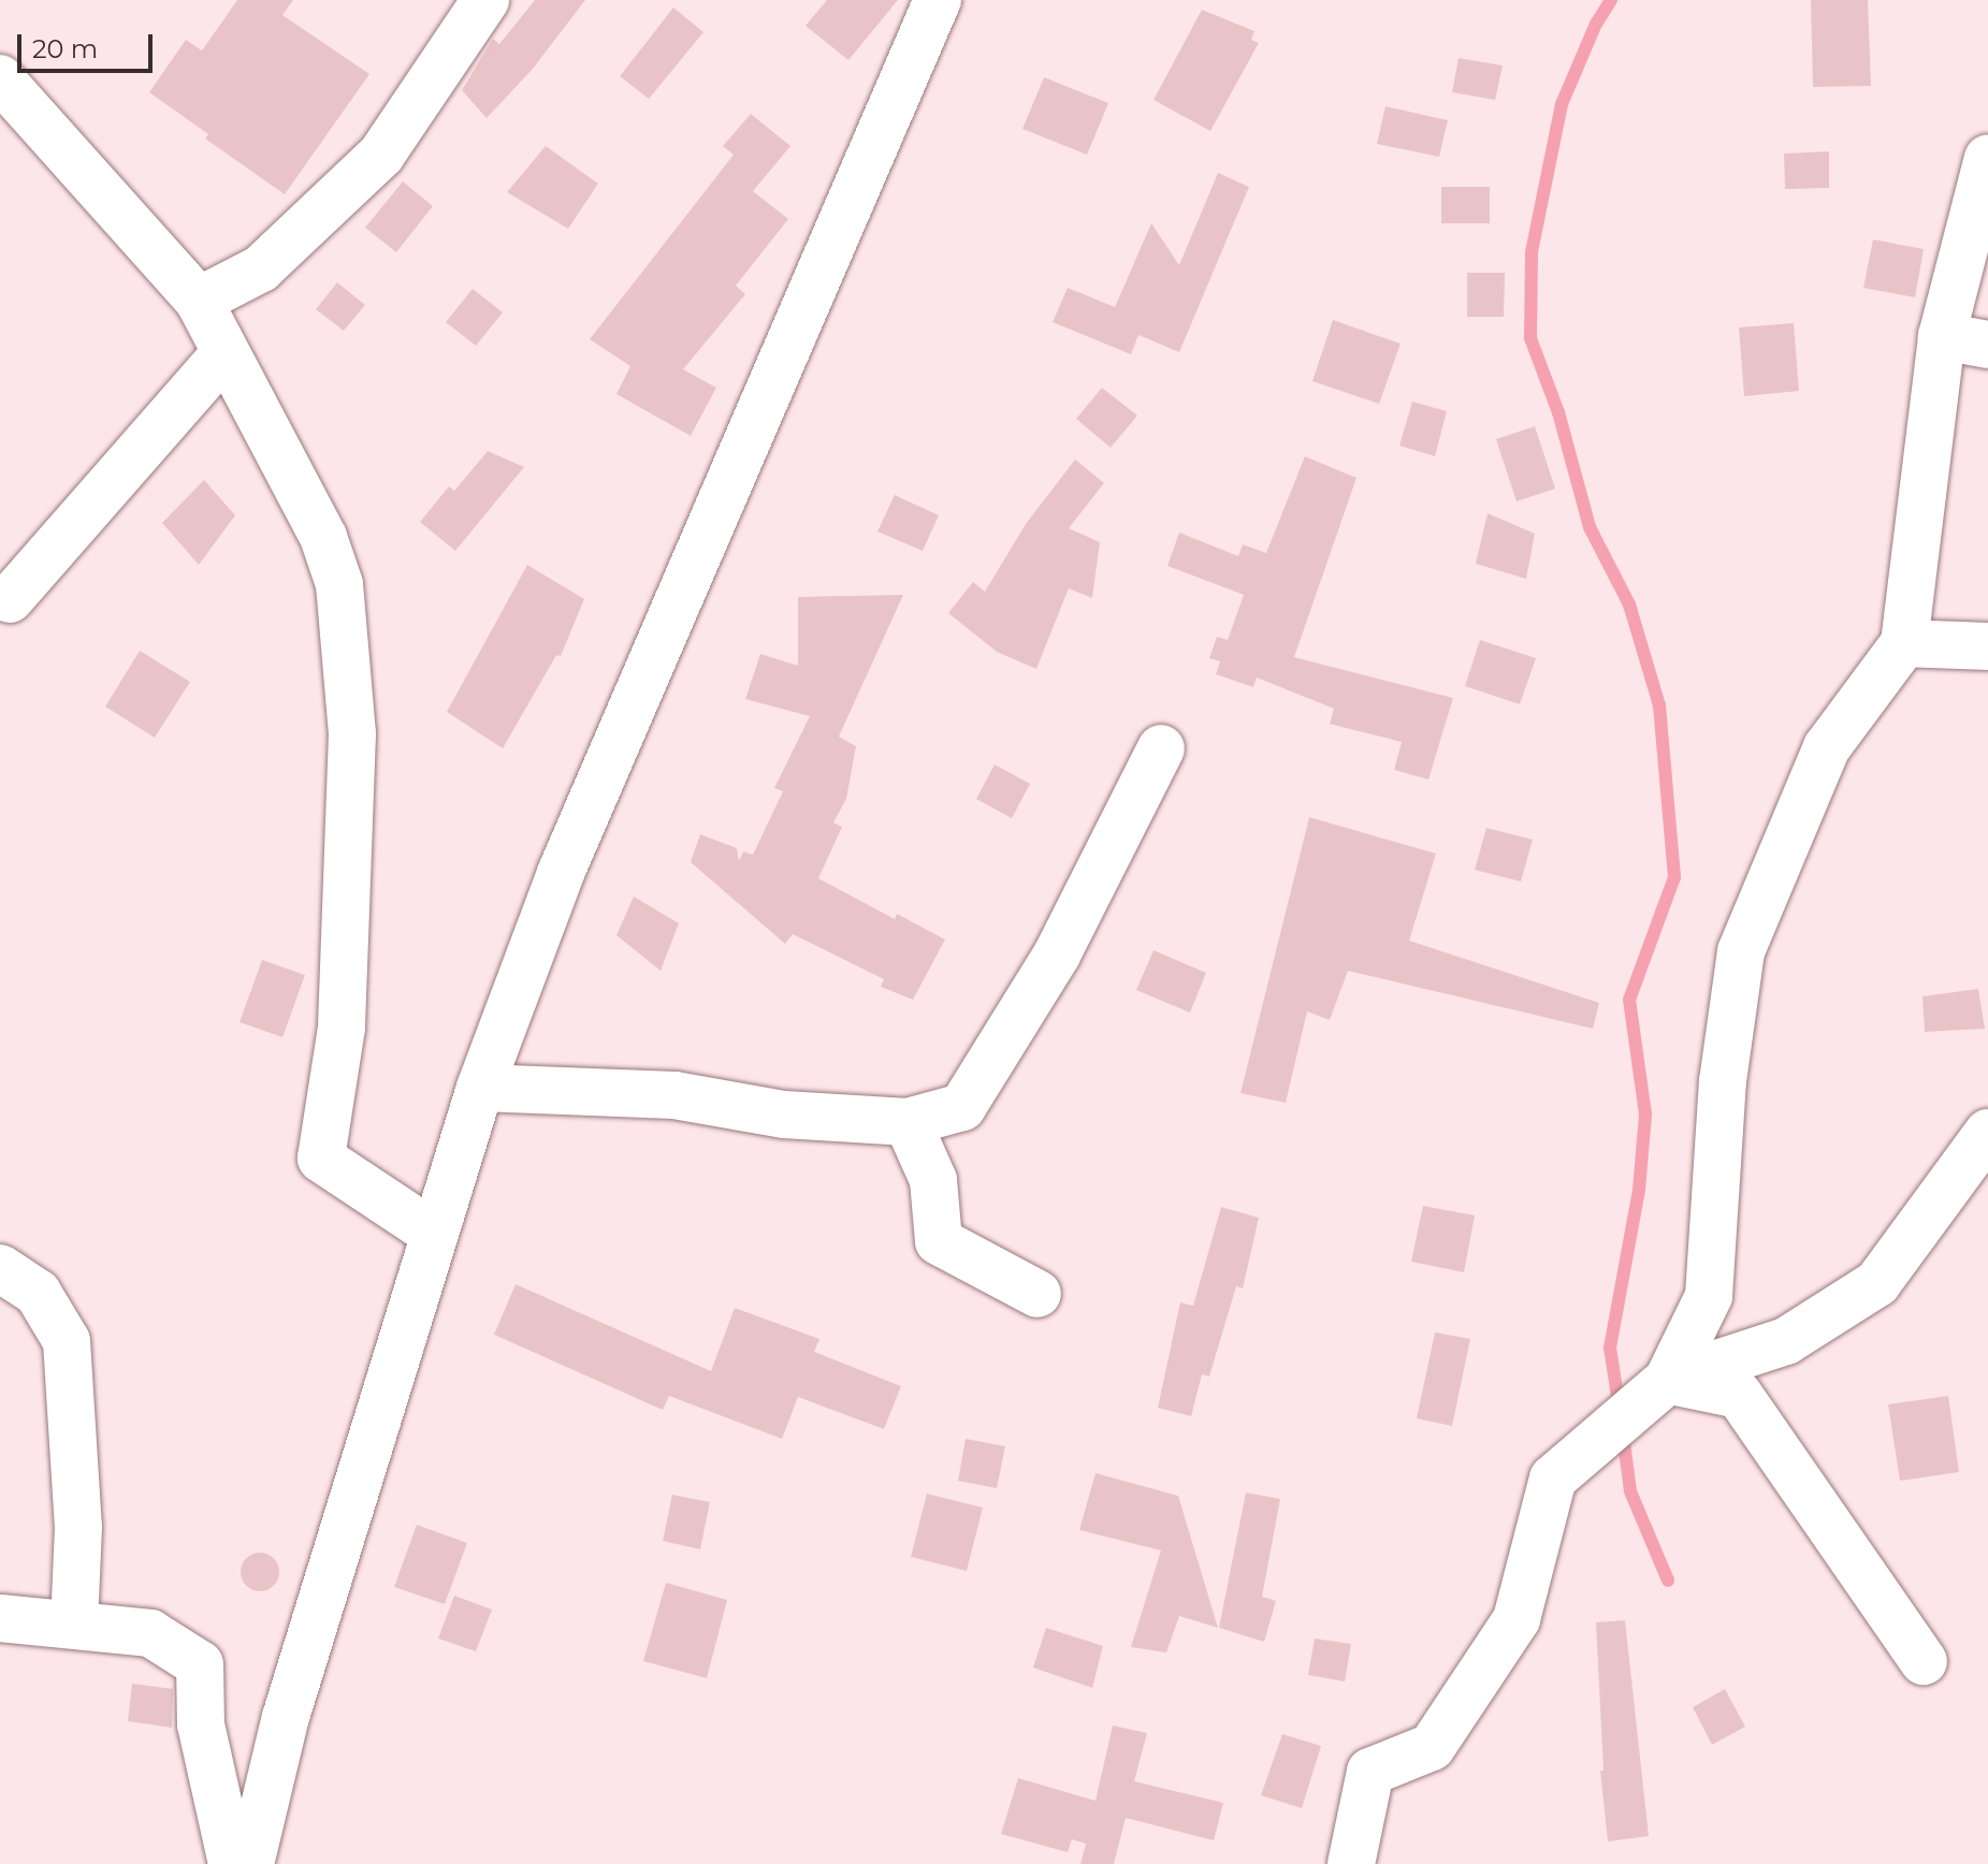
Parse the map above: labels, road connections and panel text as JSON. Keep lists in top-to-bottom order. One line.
{"scale_bar":"20 m"}
